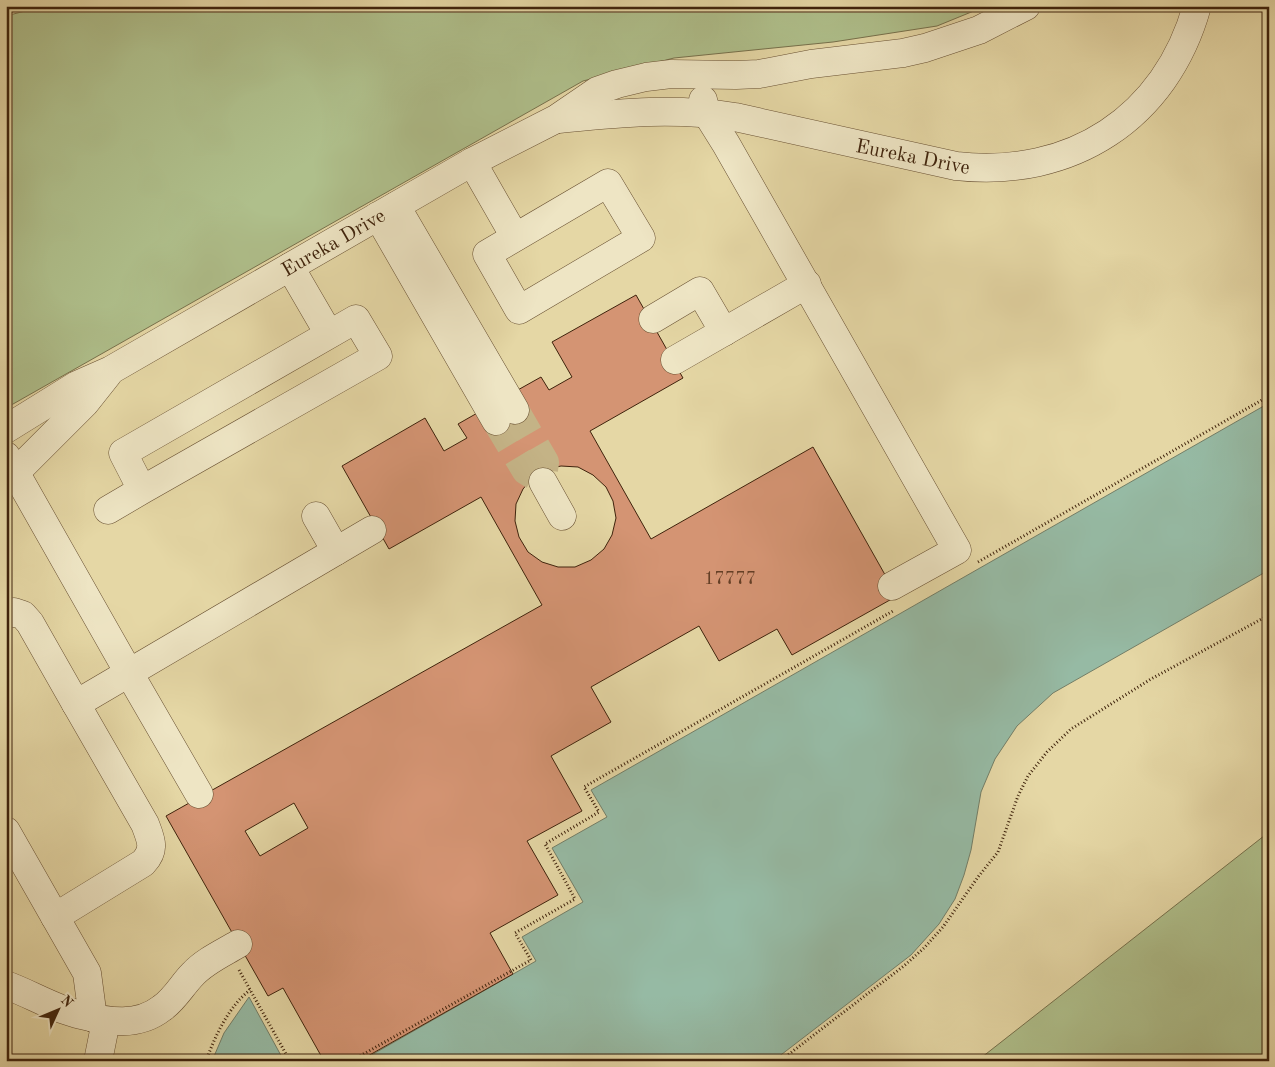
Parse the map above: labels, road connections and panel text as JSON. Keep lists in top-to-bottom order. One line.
{"streets":{"street":["Eureka Drive"]},"house_numbers":["17777"],"north":"top right"}
